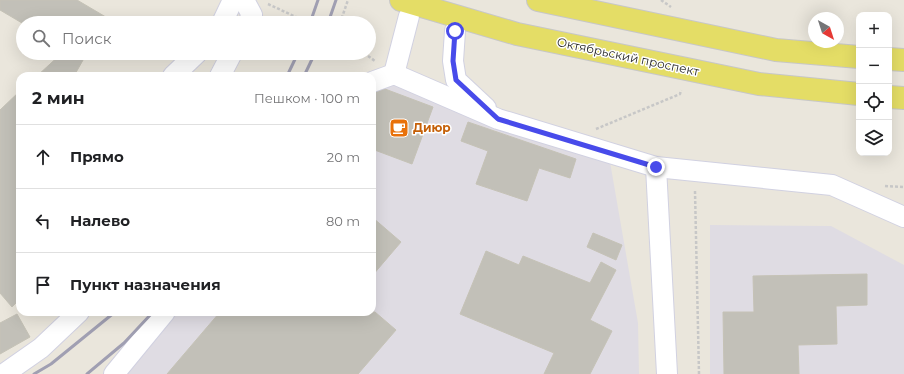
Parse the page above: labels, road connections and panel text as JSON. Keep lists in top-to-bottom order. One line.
{"streets":{"main road":["Октябрьский проспект"]},"places":{"cafe":["Диюр"]},"north":"bottom right","page":{"map_buttons":["+","−"],"search":"Поиск","heading":["2 мин","Пешком · 100 m"],"list":[["Прямо","20 m"],["Налево","80 m"],"Пункт назначения"]}}
